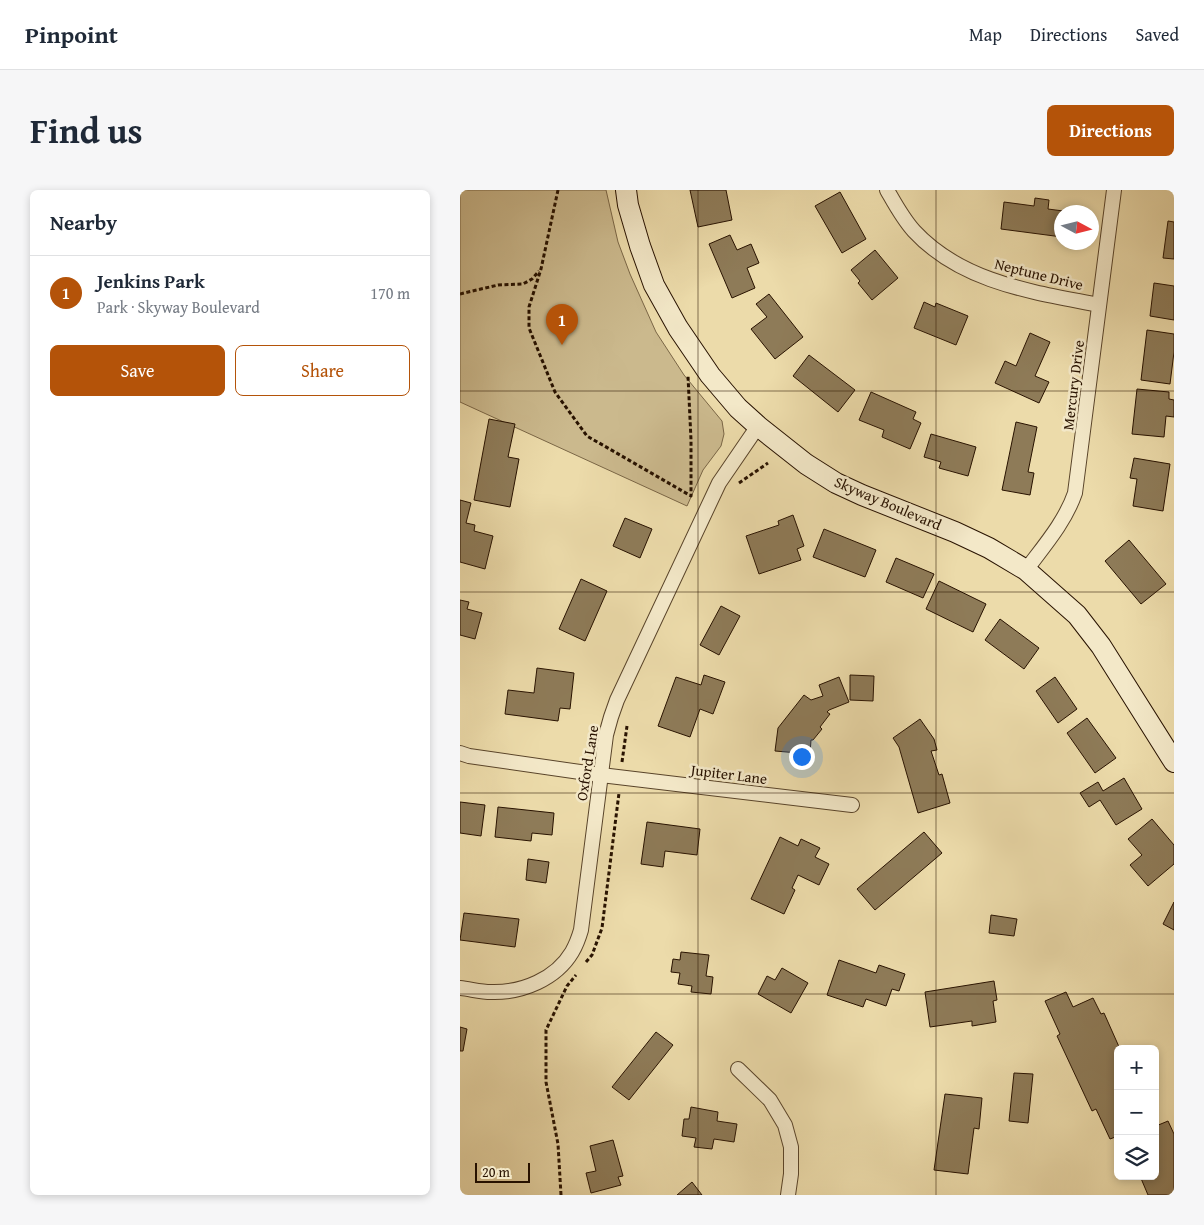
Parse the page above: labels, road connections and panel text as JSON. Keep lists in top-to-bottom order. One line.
{"streets":{"street":["Neptune Drive","Mercury Drive","Skyway Boulevard","Oxford Lane","Jupiter Lane"]},"crossings":[["Neptune Drive","Mercury Drive"],["Mercury Drive","Skyway Boulevard"],["Skyway Boulevard","Oxford Lane"],["Oxford Lane","Jupiter Lane"]],"scale_bar":"20 m","north":"right","page":{"header":"Pinpoint","nav":["Map","Directions","Saved"],"title":"Find us","buttons":["Directions",["Save","Share"]],"heading":"Nearby","list":[{"mark":"1","name":"Jenkins Park","note":"Park · Skyway Boulevard","value":"170 m"}],"pins":"1","map_buttons":["+","−"],"scale":"20 m"}}
